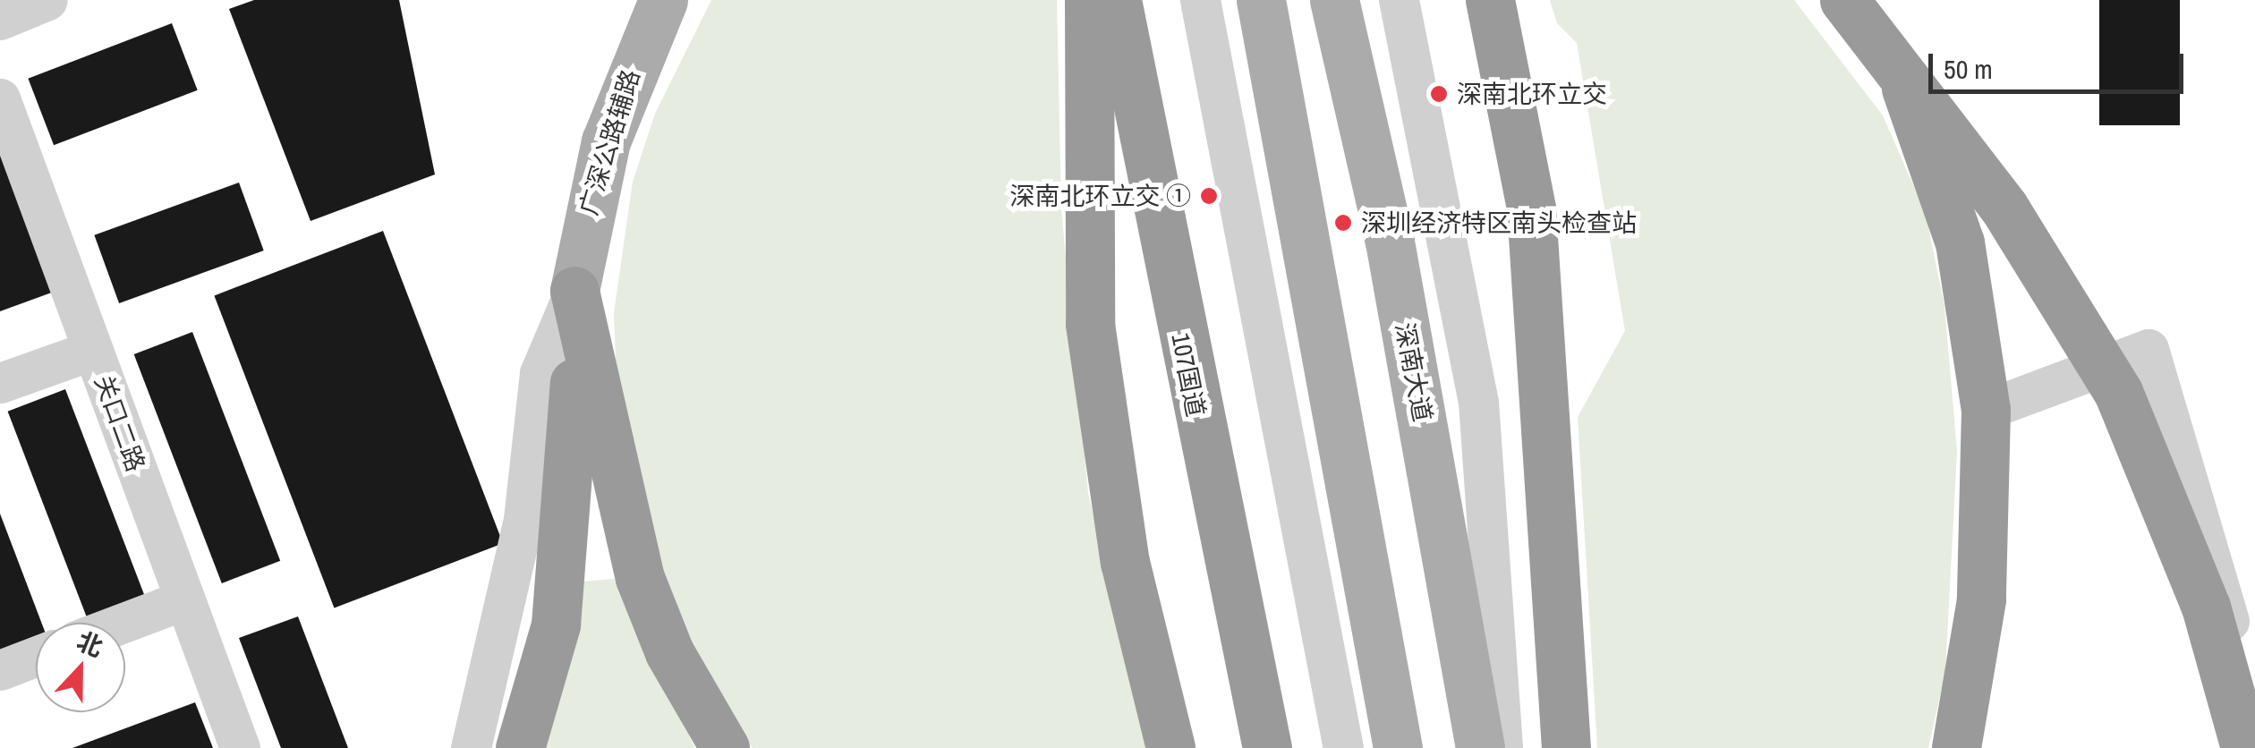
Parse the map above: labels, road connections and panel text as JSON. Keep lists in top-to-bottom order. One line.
{"streets":{"highway":["107国道"],"main road":["广深公路辅路","深南大道"],"street":["关口二路"]},"places":["深南北环立交","深南北环立交 ①","深圳经济特区南头检查站"],"scale_bar":"50 m","north":"top"}
